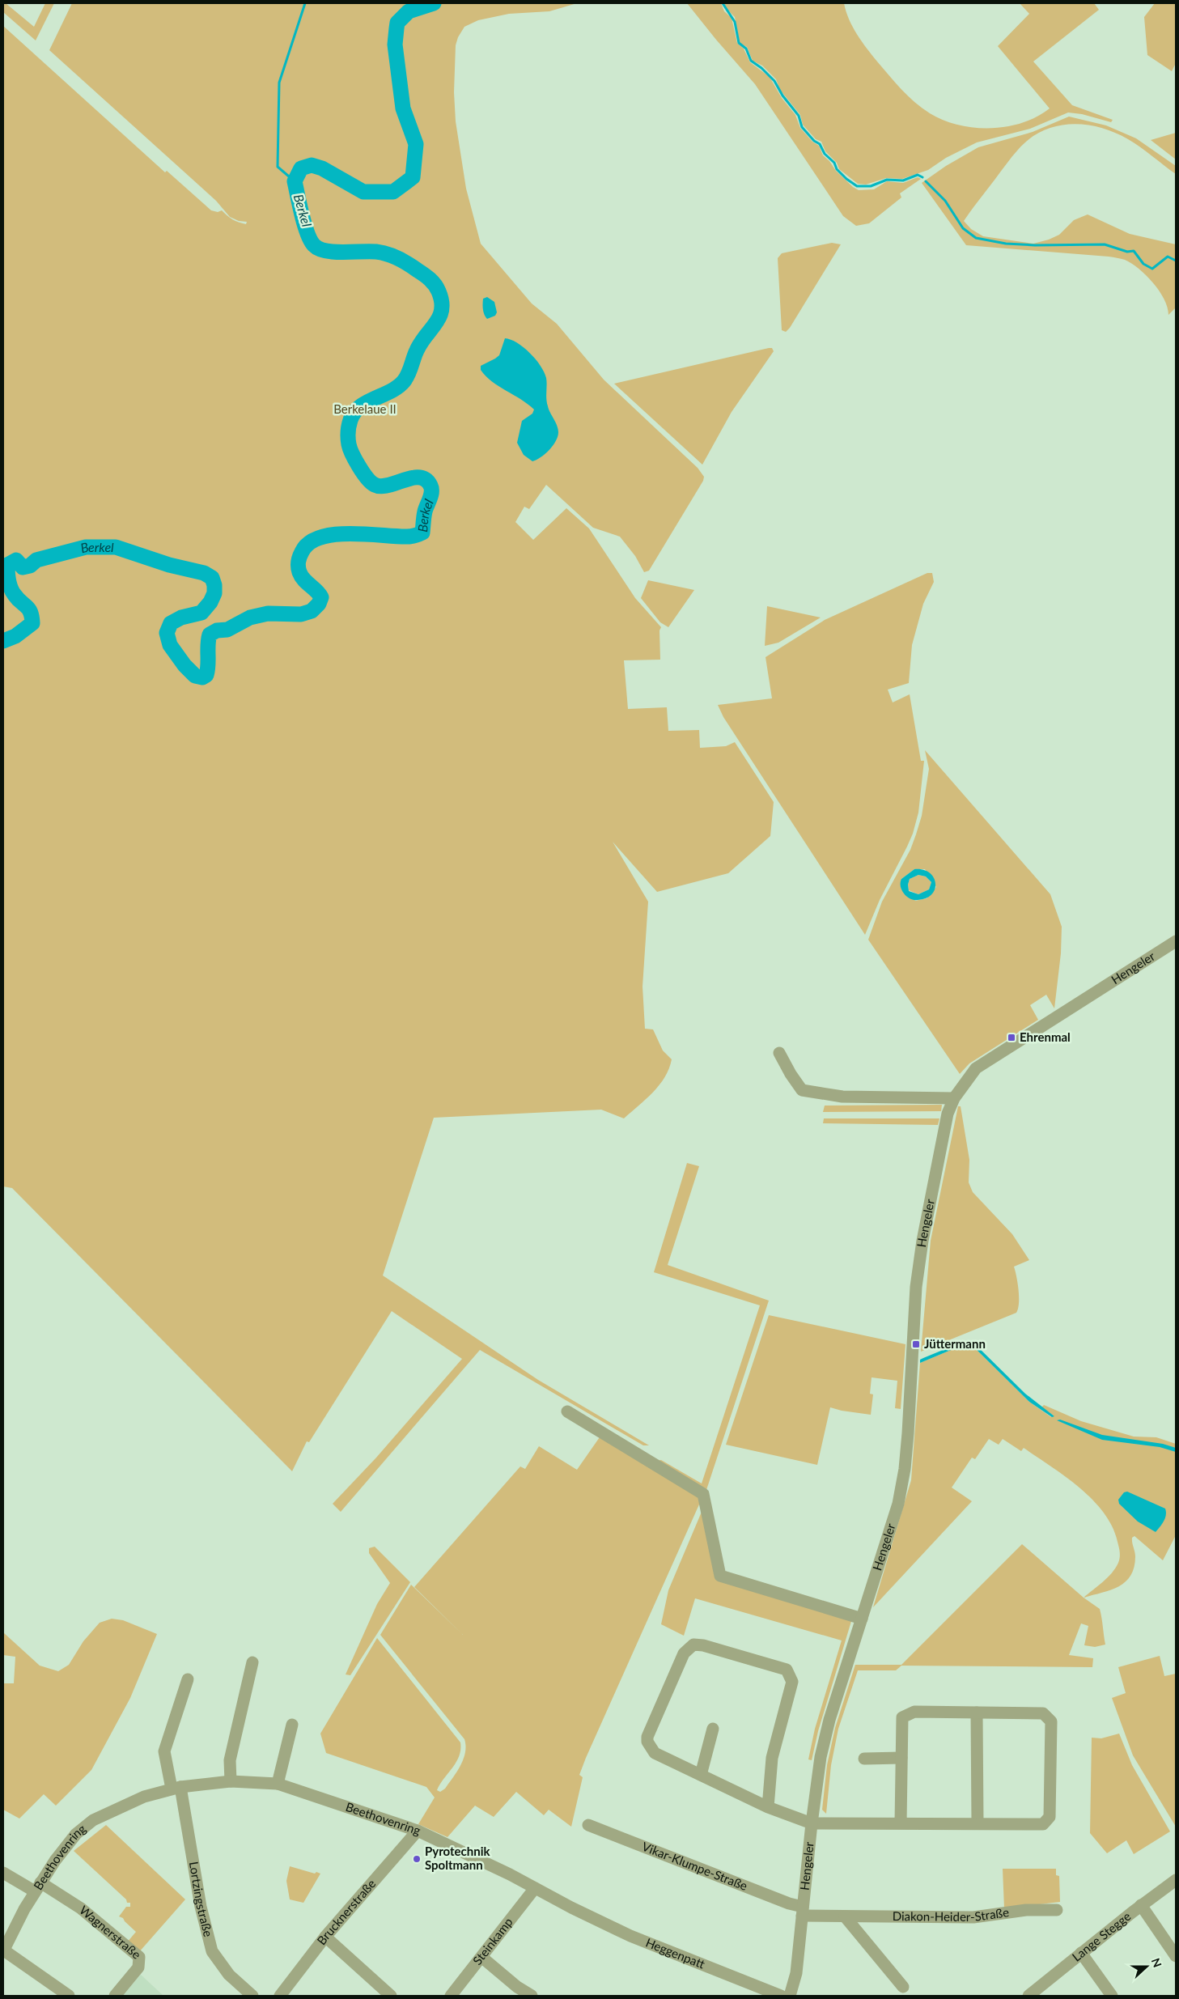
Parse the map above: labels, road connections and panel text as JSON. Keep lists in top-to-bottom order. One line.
{"streets":{"street":["Hengeler","Beethovenring","Vikar-Klumpe-Straße","Lortzingstraße","Brucknerstraße","Diakon-Heider-Straße","Wagnerstraße","Lange Stegge","Steinkamp","Heggenpatt"]},"crossings":[["Hengeler","Vikar-Klumpe-Straße"],["Hengeler","Diakon-Heider-Straße"],["Beethovenring","Lortzingstraße"],["Beethovenring","Brucknerstraße"],["Beethovenring","Wagnerstraße"],["Beethovenring","Steinkamp"],["Beethovenring","Heggenpatt"],["Vikar-Klumpe-Straße","Diakon-Heider-Straße"]],"water":["Berkel"],"parks":["Berkelaue II"],"places":{"transit":["Ehrenmal","Jüttermann"],"other":["Pyrotechnik Spoltmann"]},"north":"right"}
